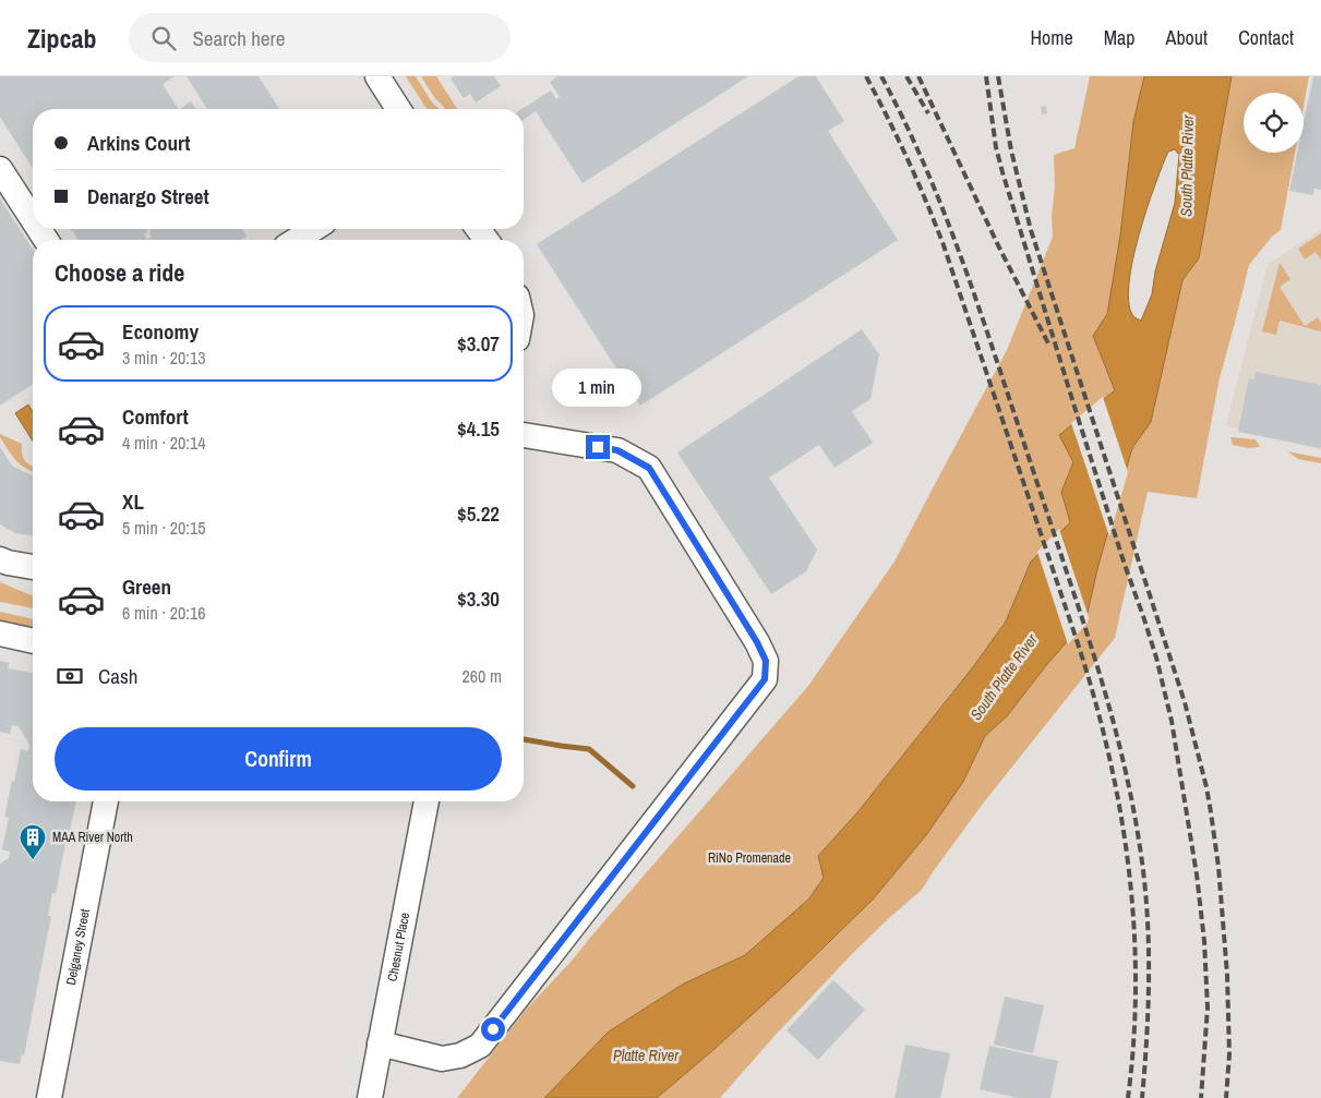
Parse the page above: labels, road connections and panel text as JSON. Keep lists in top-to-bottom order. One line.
{"streets":{"street":["Delganey Street","Chesnut Place"]},"water":["South Platte River","Platte River"],"parks":["RiNo Promenade"],"places":{"building":["MAA River North"]},"page":{"header":"Zipcab","search":"Search here","nav":["Home","Map","About","Contact"],"banner":["Arkins Court","Denargo Street"],"heading":"Choose a ride","list":[{"name":"Economy","note":"3 min · 20:13","value":"$3.07"},{"name":"Comfort","note":"4 min · 20:14","value":"$4.15"},{"name":"XL","note":"5 min · 20:15","value":"$5.22"},{"name":"Green","note":"6 min · 20:16","value":"$3.30"}],"bubble":"1 min","pay":["Cash","260 m"],"buttons":"Confirm"}}
